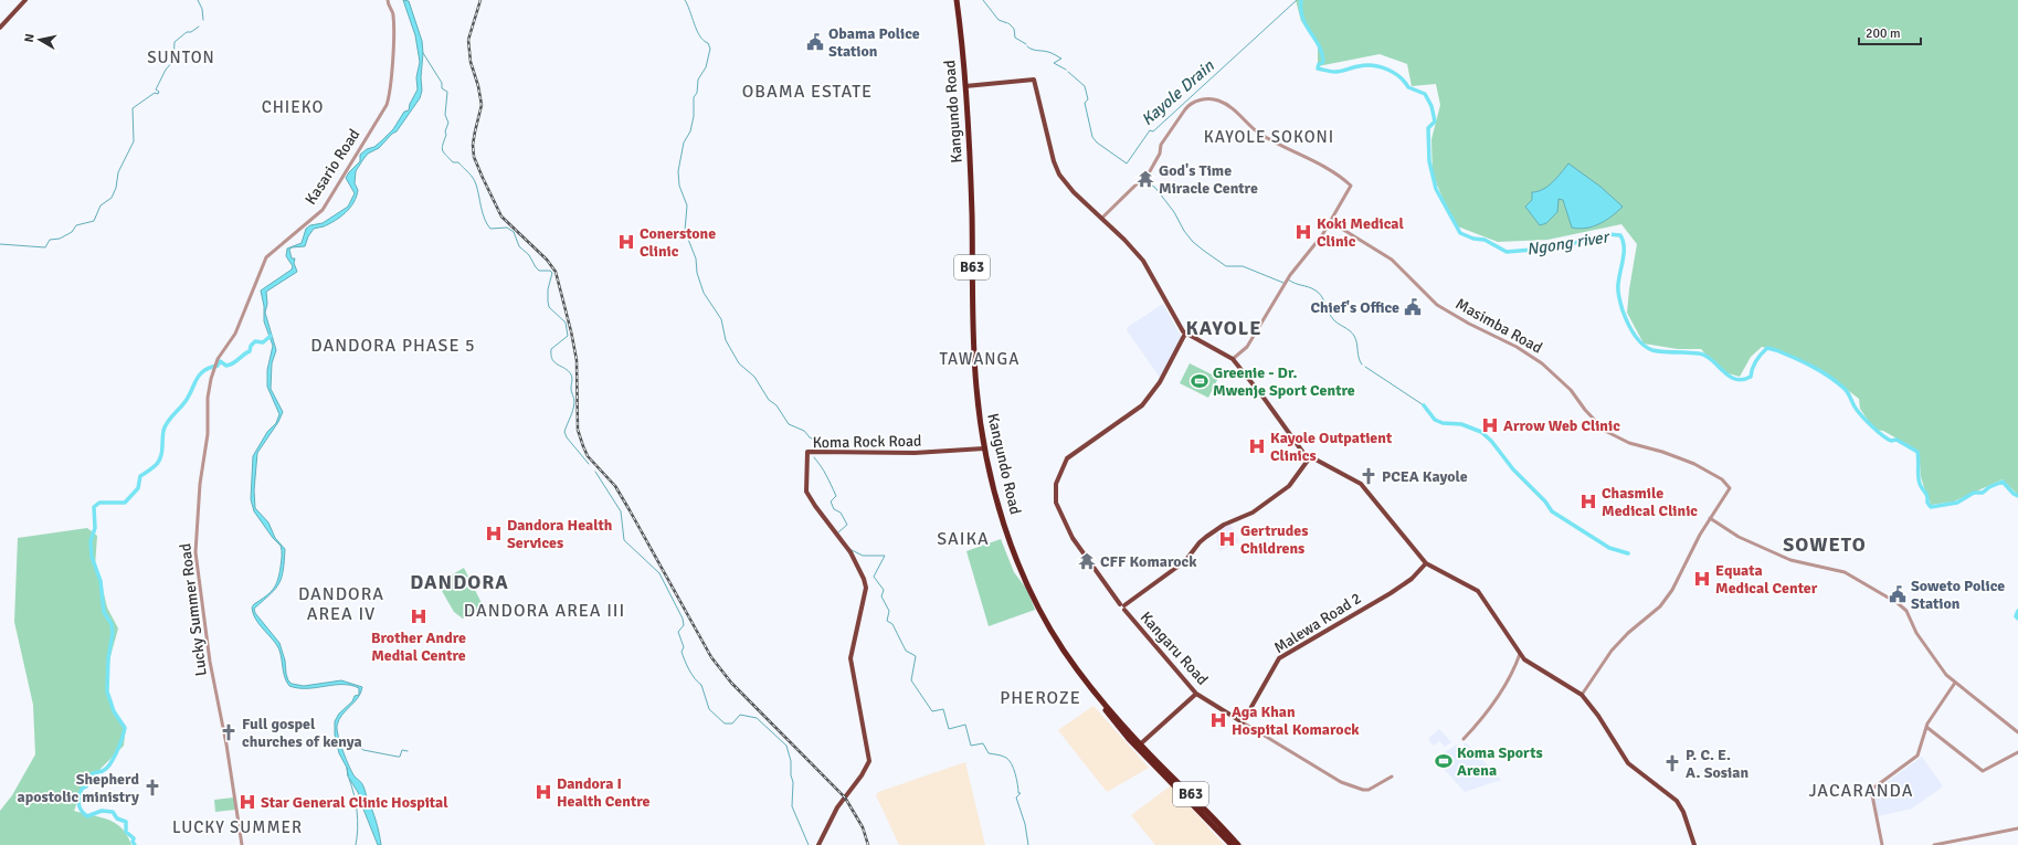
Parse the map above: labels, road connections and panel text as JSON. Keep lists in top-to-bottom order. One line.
{"streets":{"highway":["Kangundo Road","B63"],"main road":["Koma Rock Road","Malewa Road 2","Kangaru Road"],"street":["Kasario Road","Masimba Road","Lucky Summer Road"]},"crossings":[["Kangundo Road","Koma Rock Road"],["Kasario Road","Lucky Summer Road"],["Malewa Road 2","Kangaru Road"]],"districts":["SUNTON","OBAMA ESTATE","CHIEKO","KAYOLE SOKONI","KAYOLE","DANDORA PHASE 5","TAWANGA","SAIKA","SOWETO","DANDORA","DANDORA AREA IV","DANDORA AREA III","PHEROZE","JACARANDA","LUCKY SUMMER"],"water":["Kayole Drain","Ngong river"],"places":{"public building":["Obama Police Station","Chief's Office","Soweto Police Station"],"temple":["God's Time Miracle Centre","CFF Komarock"],"hospital":["Koki Medical Clinic","Conerstone Clinic","Arrow Web Clinic","Kayole Outpatient Clinics","Chasmile Medical Clinic","Dandora Health Services","Gertrudes Childrens","Equata Medical Center","Brother Andre Medial Centre","Aga Khan Hospital Komarock","Dandora I Health Centre","Star General Clinic Hospital"],"sports":["Greenie - Dr. Mwenje Sport Centre","Koma Sports Arena"],"church":["PCEA Kayole","Full gospel churches of kenya","P. C. E. A. Sosian","Shepherd apostolic ministry"]},"scale_bar":"200 m","north":"left"}
